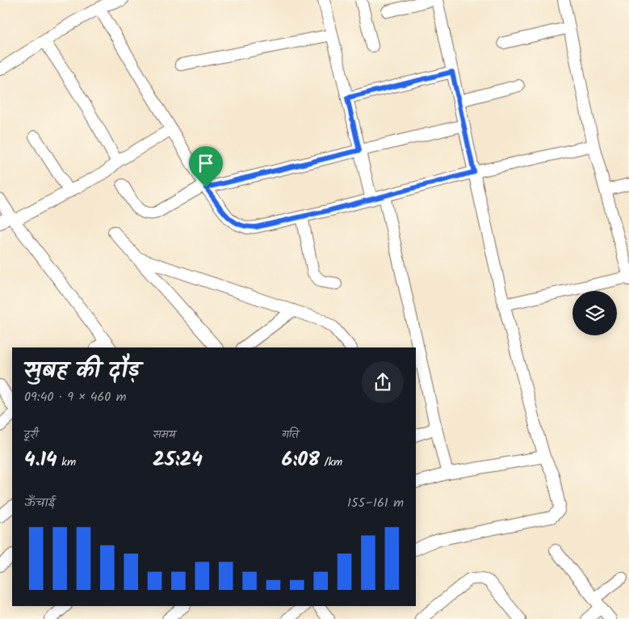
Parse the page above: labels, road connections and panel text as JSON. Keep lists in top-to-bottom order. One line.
{"page":{"heading":["सुबह की दौड़","09:40 · 9 × 460 m"],"stats":[["दूरी","4.14 km"],["समय","25:24"],["गति","6:08 /km"]],"chart":["ऊँचाई","155–161 m"]}}
